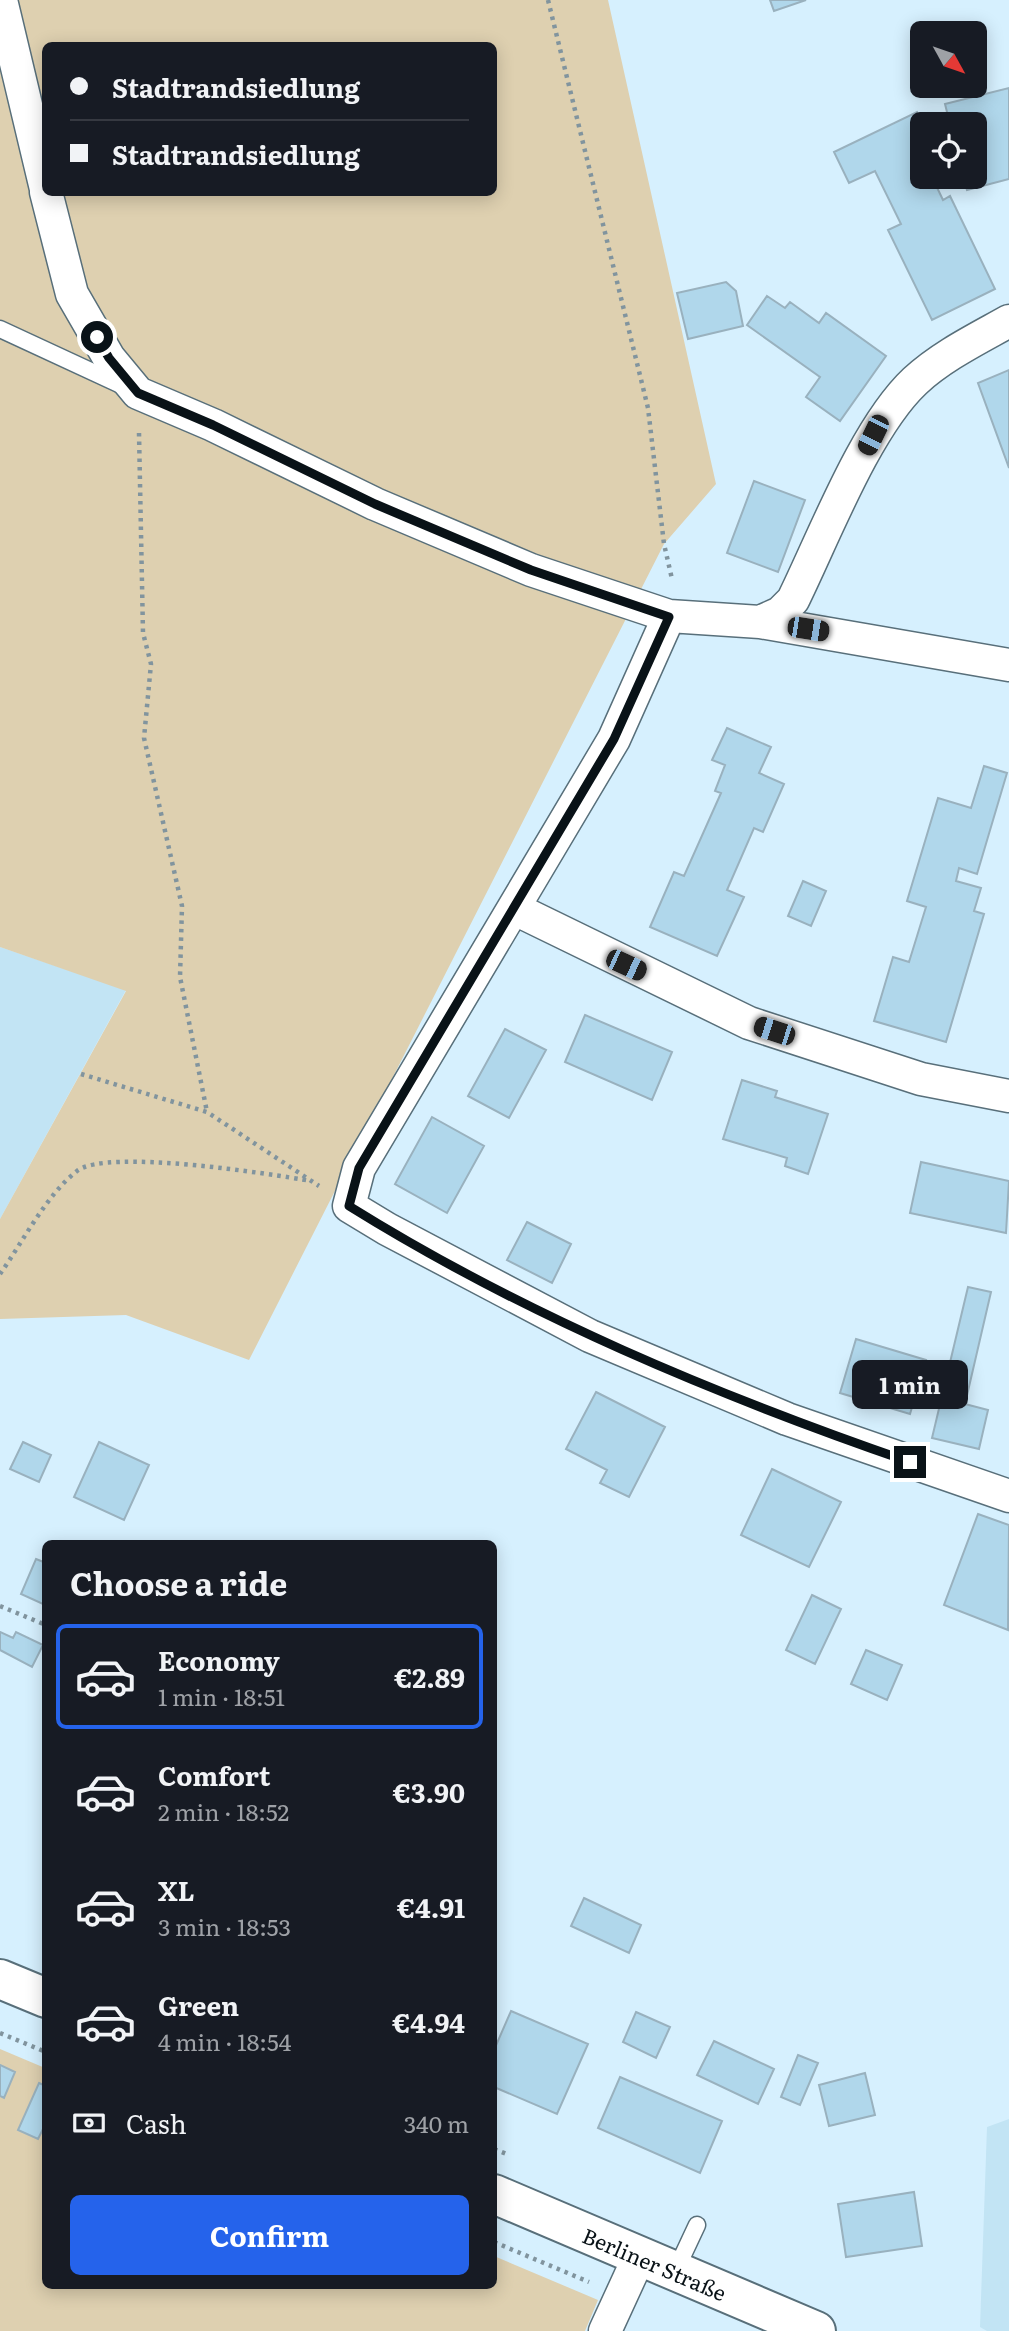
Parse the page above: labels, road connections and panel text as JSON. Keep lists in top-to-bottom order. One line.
{"streets":{"main road":["Berliner Straße"]},"north":"bottom right","page":{"banner":["Stadtrandsiedlung","Stadtrandsiedlung"],"bubble":"1 min","heading":"Choose a ride","list":[{"name":"Economy","note":"1 min · 18:51","value":"€2.89"},{"name":"Comfort","note":"2 min · 18:52","value":"€3.90"},{"name":"XL","note":"3 min · 18:53","value":"€4.91"},{"name":"Green","note":"4 min · 18:54","value":"€4.94"}],"pay":["Cash","340 m"],"buttons":"Confirm"}}
